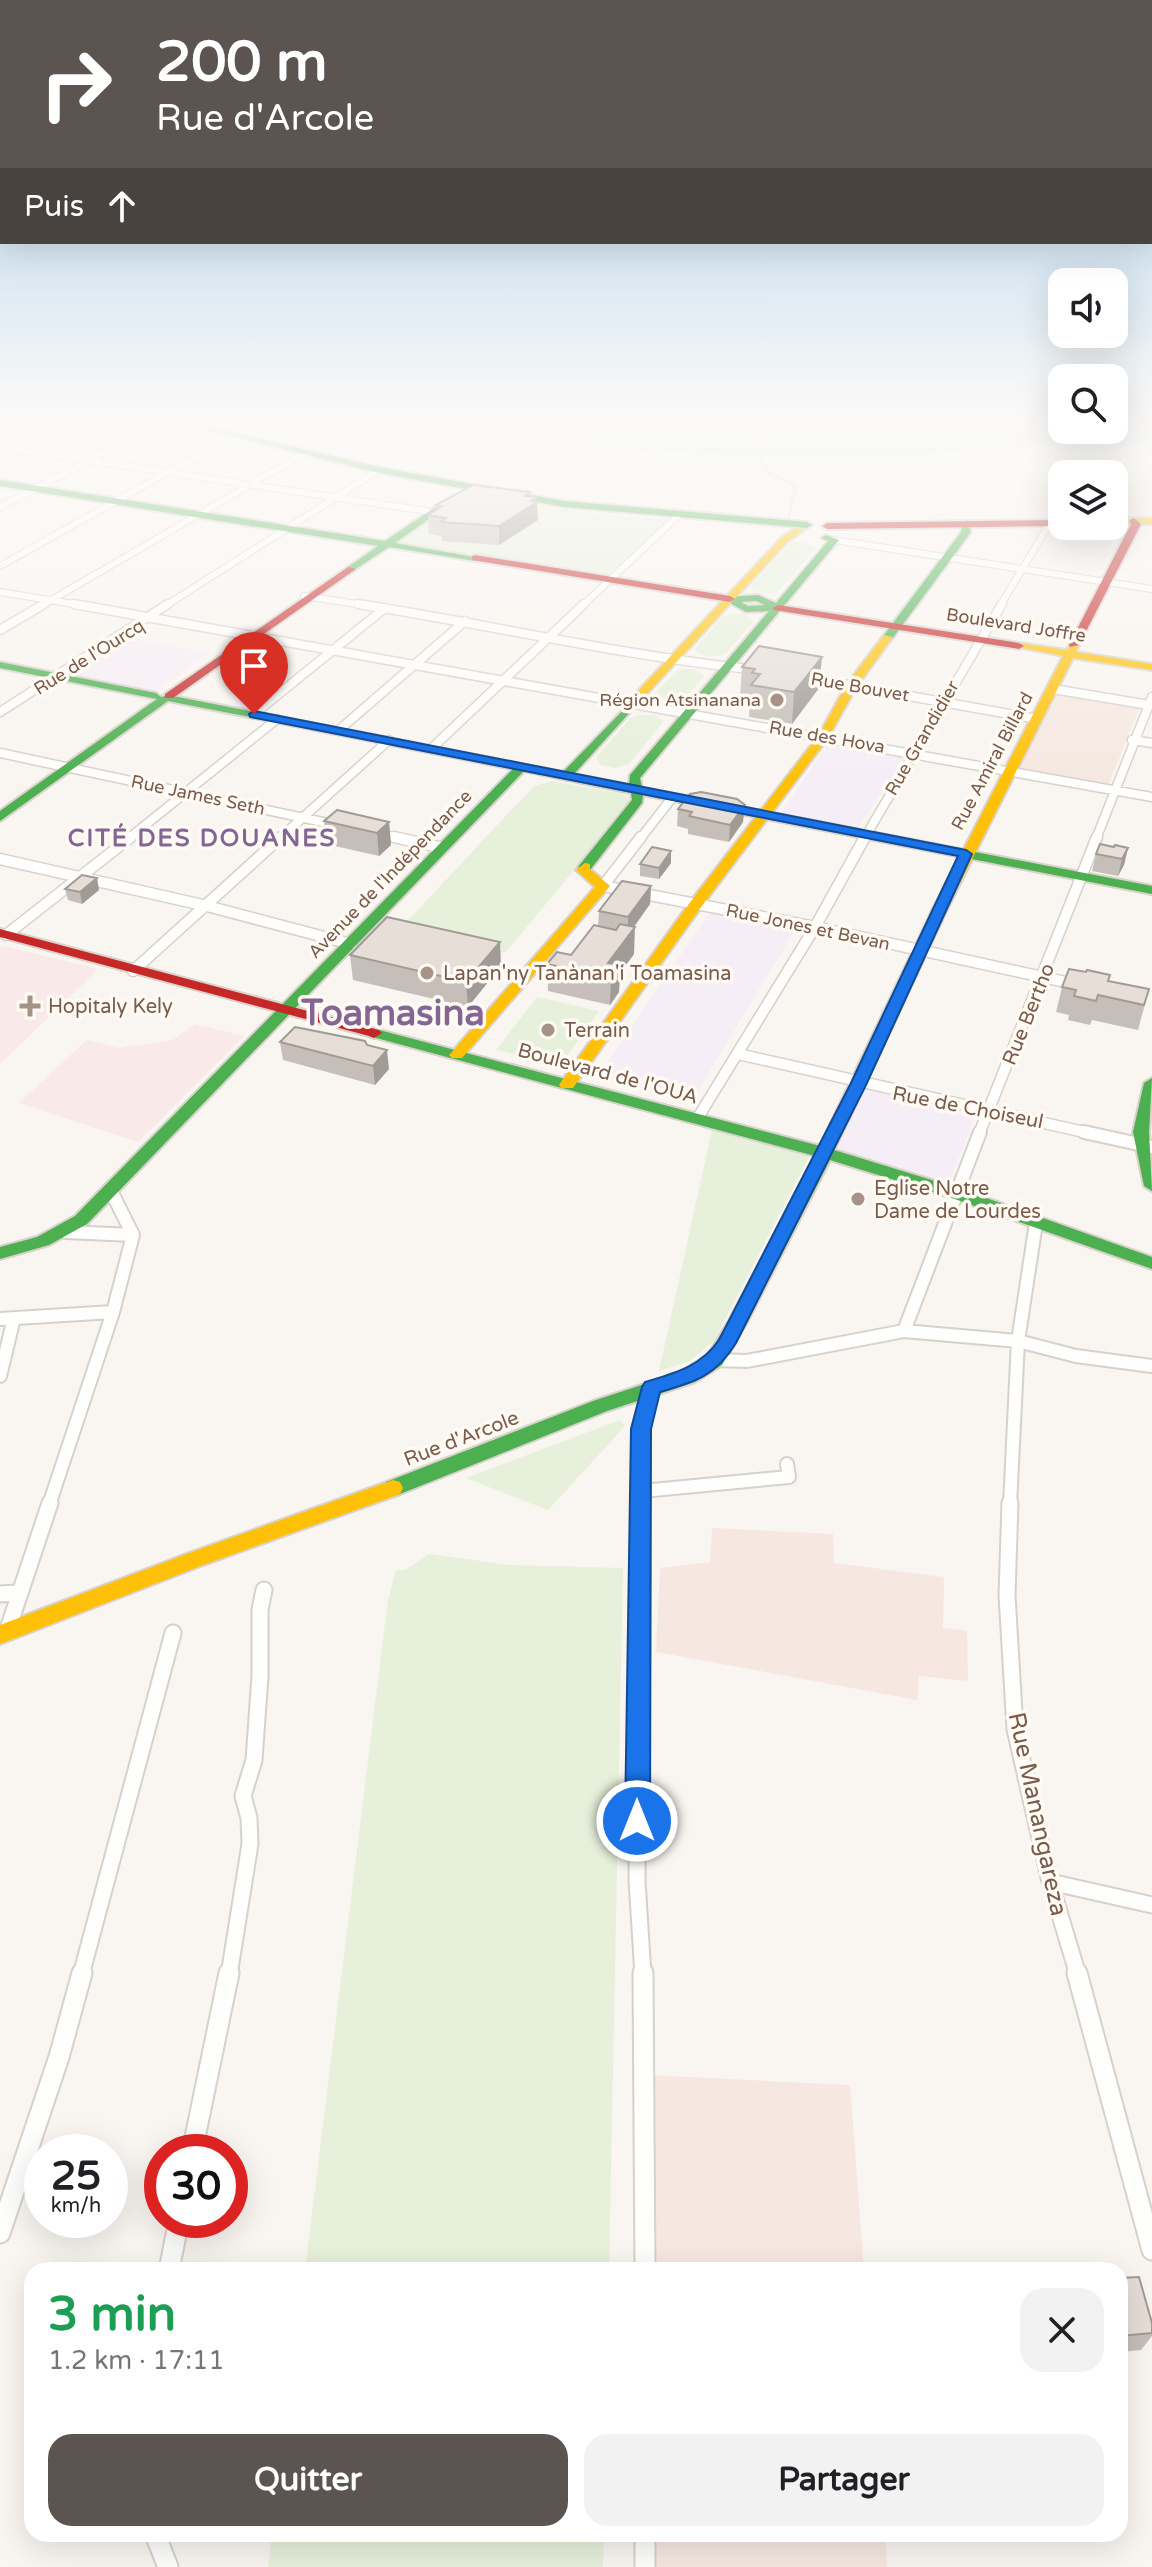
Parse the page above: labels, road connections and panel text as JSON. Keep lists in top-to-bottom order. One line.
{"streets":{"street":["Boulevard Joffre","Rue de l'Ourcq","Rue Bouvet","Rue des Hova","Rue Grandidier","Rue Amiral Billard","Rue James Seth","Avenue de l'Indépendance","Rue Jones et Bevan","Rue Bertho","Boulevard de l'OUA","Rue de Choiseul","Rue d'Arcole","Rue Manangareza"]},"crossings":[["Boulevard Joffre","Rue Grandidier"],["Boulevard Joffre","Rue Amiral Billard"],["Rue de l'Ourcq","Rue des Hova"],["Rue Bouvet","Rue Grandidier"],["Rue Bouvet","Rue Amiral Billard"],["Rue des Hova","Rue Grandidier"],["Rue des Hova","Rue Amiral Billard"],["Rue des Hova","Rue Bertho"],["Rue Grandidier","Rue Jones et Bevan"],["Rue Grandidier","Boulevard de l'OUA"],["Rue Grandidier","Rue de Choiseul"],["Rue Amiral Billard","Rue Jones et Bevan"],["Rue Amiral Billard","Boulevard de l'OUA"],["Rue Amiral Billard","Rue de Choiseul"],["Avenue de l'Indépendance","Boulevard de l'OUA"],["Rue Jones et Bevan","Rue Bertho"],["Rue Bertho","Boulevard de l'OUA"],["Rue Bertho","Rue de Choiseul"],["Boulevard de l'OUA","Rue Manangareza"]],"districts":["CITÉ DES DOUANES","Toamasina"],"places":{"other":["Région Atsinanana","Lapan'ny Tanànan'i Toamasina","Terrain","Eglise Notre Dame de Lourdes"],"health":["Hopitaly Kely"]},"page":{"turn":["200 m","Rue d'Arcole"],"then":"Puis","speed":"25 km/h","limit":"30","heading":["3 min","1.2 km · 17:11"],"buttons":["Quitter","Partager"]}}
